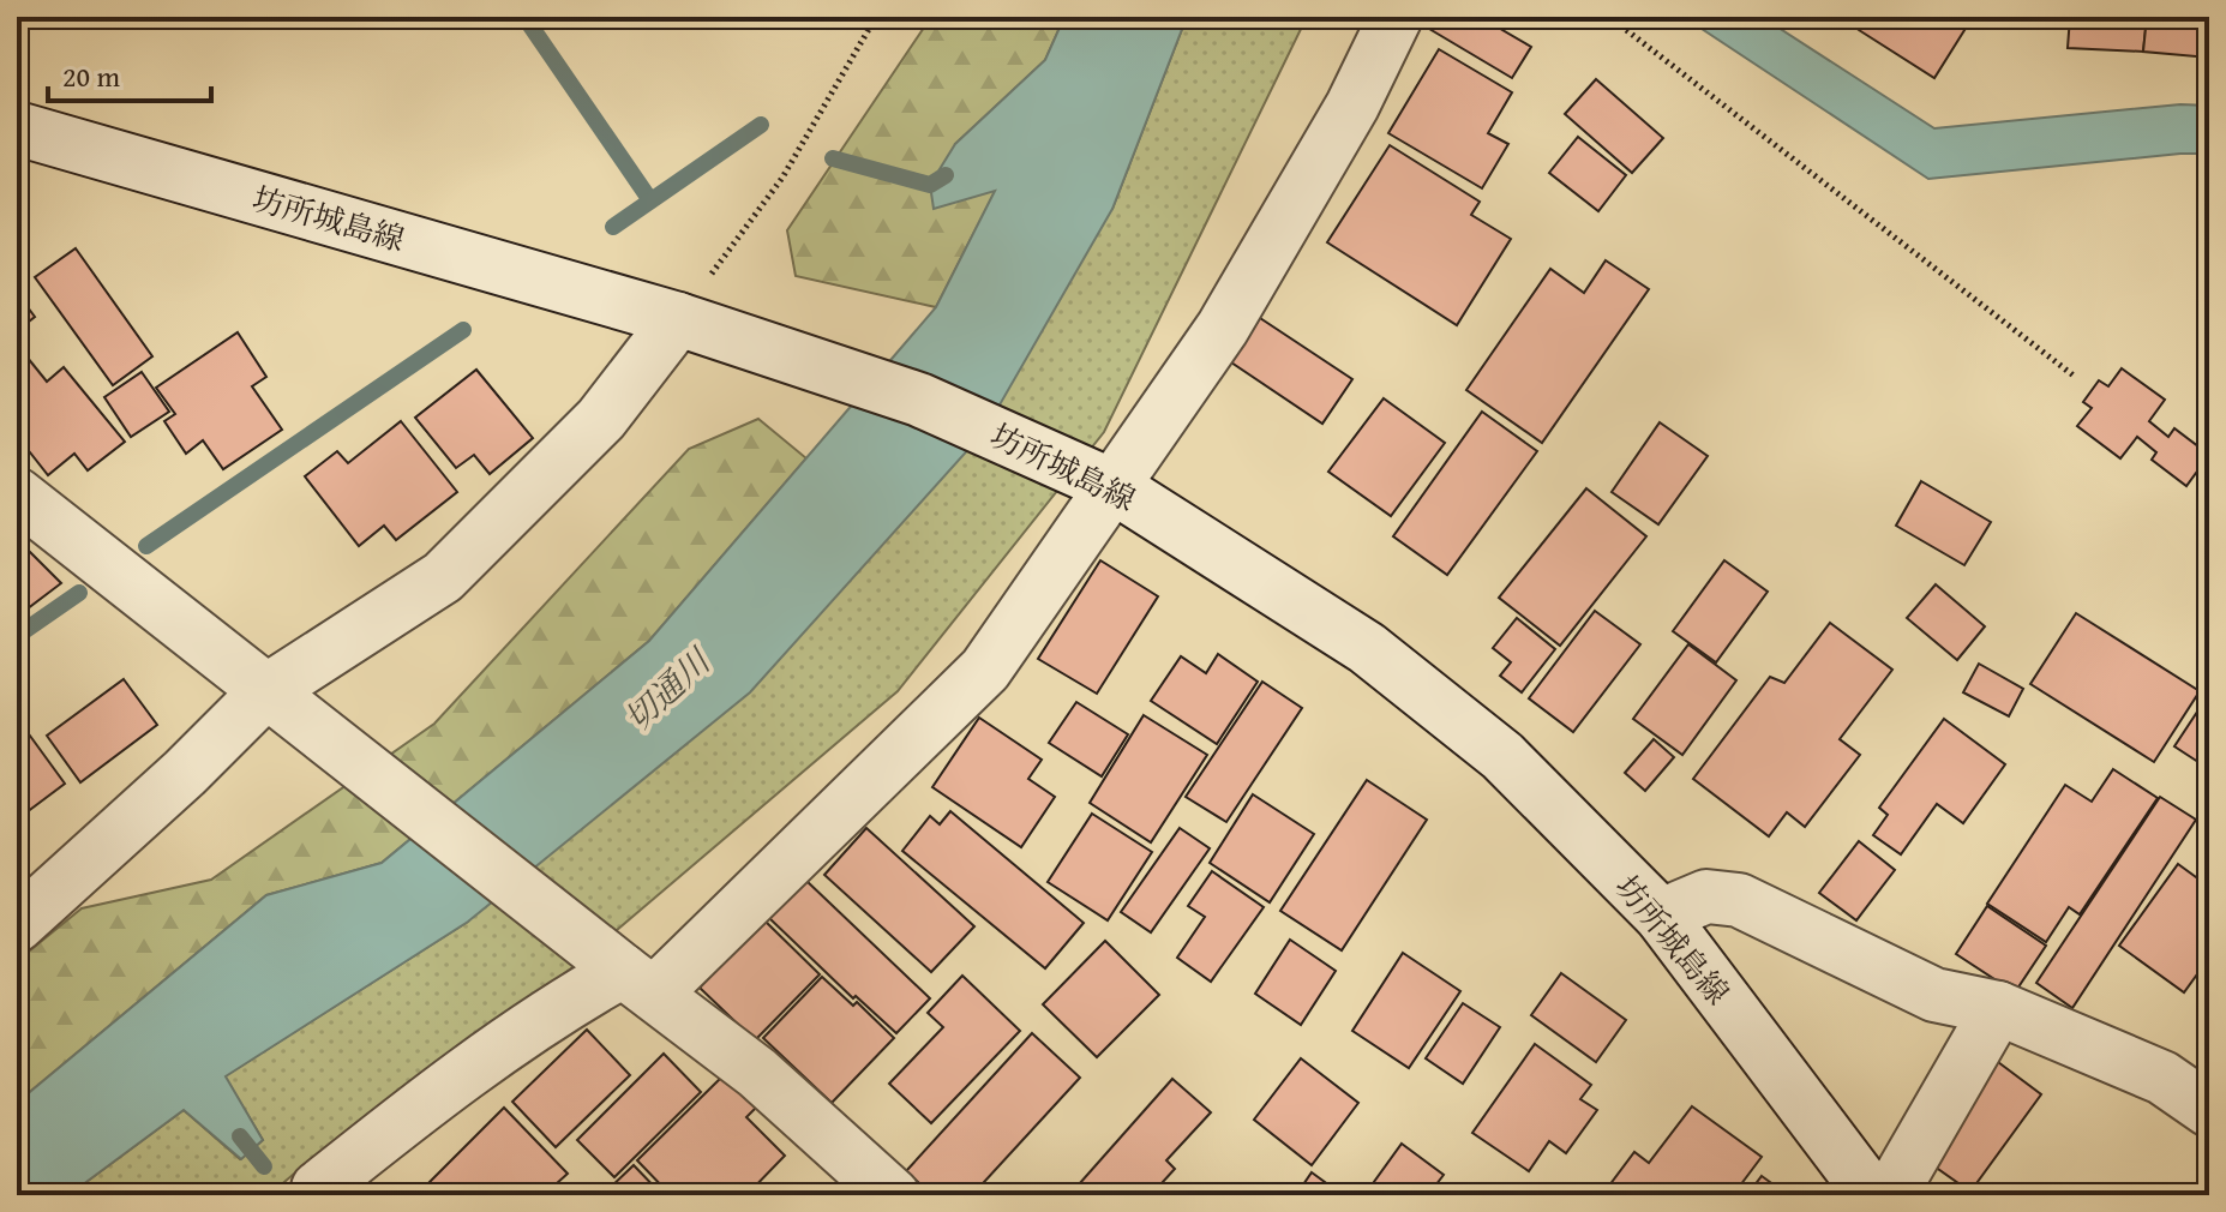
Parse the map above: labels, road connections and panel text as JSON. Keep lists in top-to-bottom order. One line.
{"streets":{"street":["坊所城島線"]},"water":["切通川"],"scale_bar":"20 m"}
